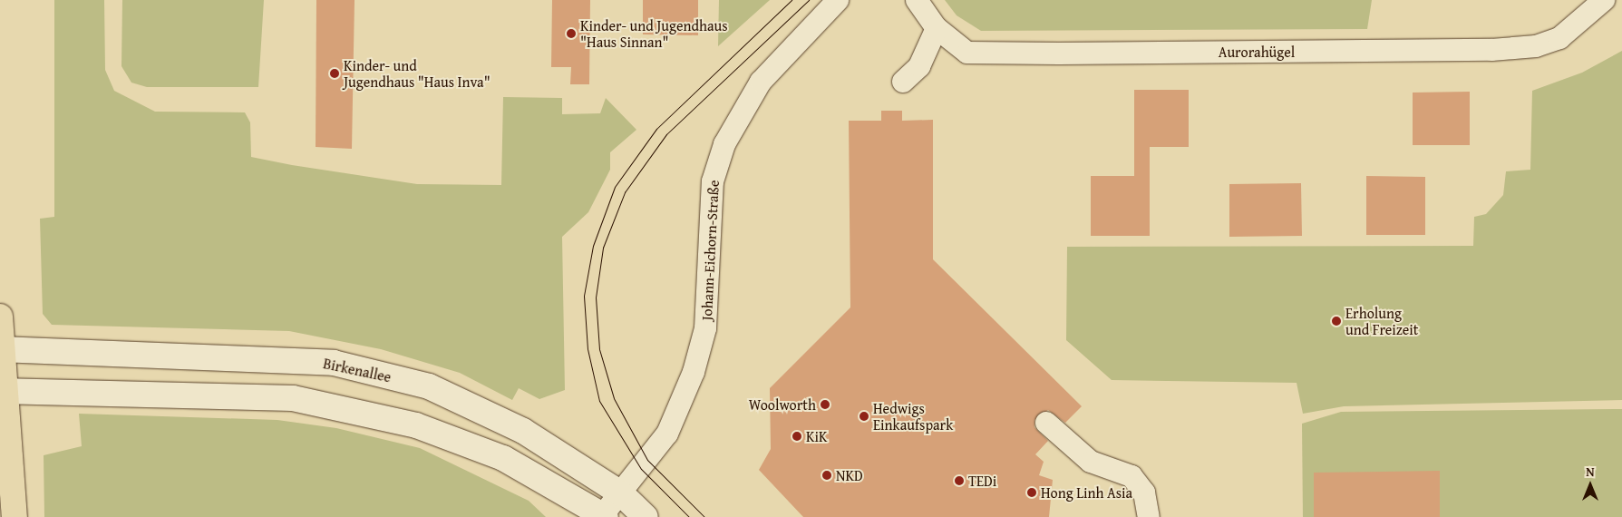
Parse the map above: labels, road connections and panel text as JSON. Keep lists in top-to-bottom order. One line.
{"streets":{"street":["Aurorahügel","Johann-Eichorn-Straße","Birkenallee"]},"crossings":[["Johann-Eichorn-Straße","Birkenallee"]],"places":["Kinder- und Jugendhaus \"Haus Sinnan\"","Kinder- und Jugendhaus \"Haus Inva\"","Erholung und Freizeit","Woolworth","Hedwigs Einkaufspark","KiK","NKD","TEDi","Hong Linh Asia"],"north":"top"}
